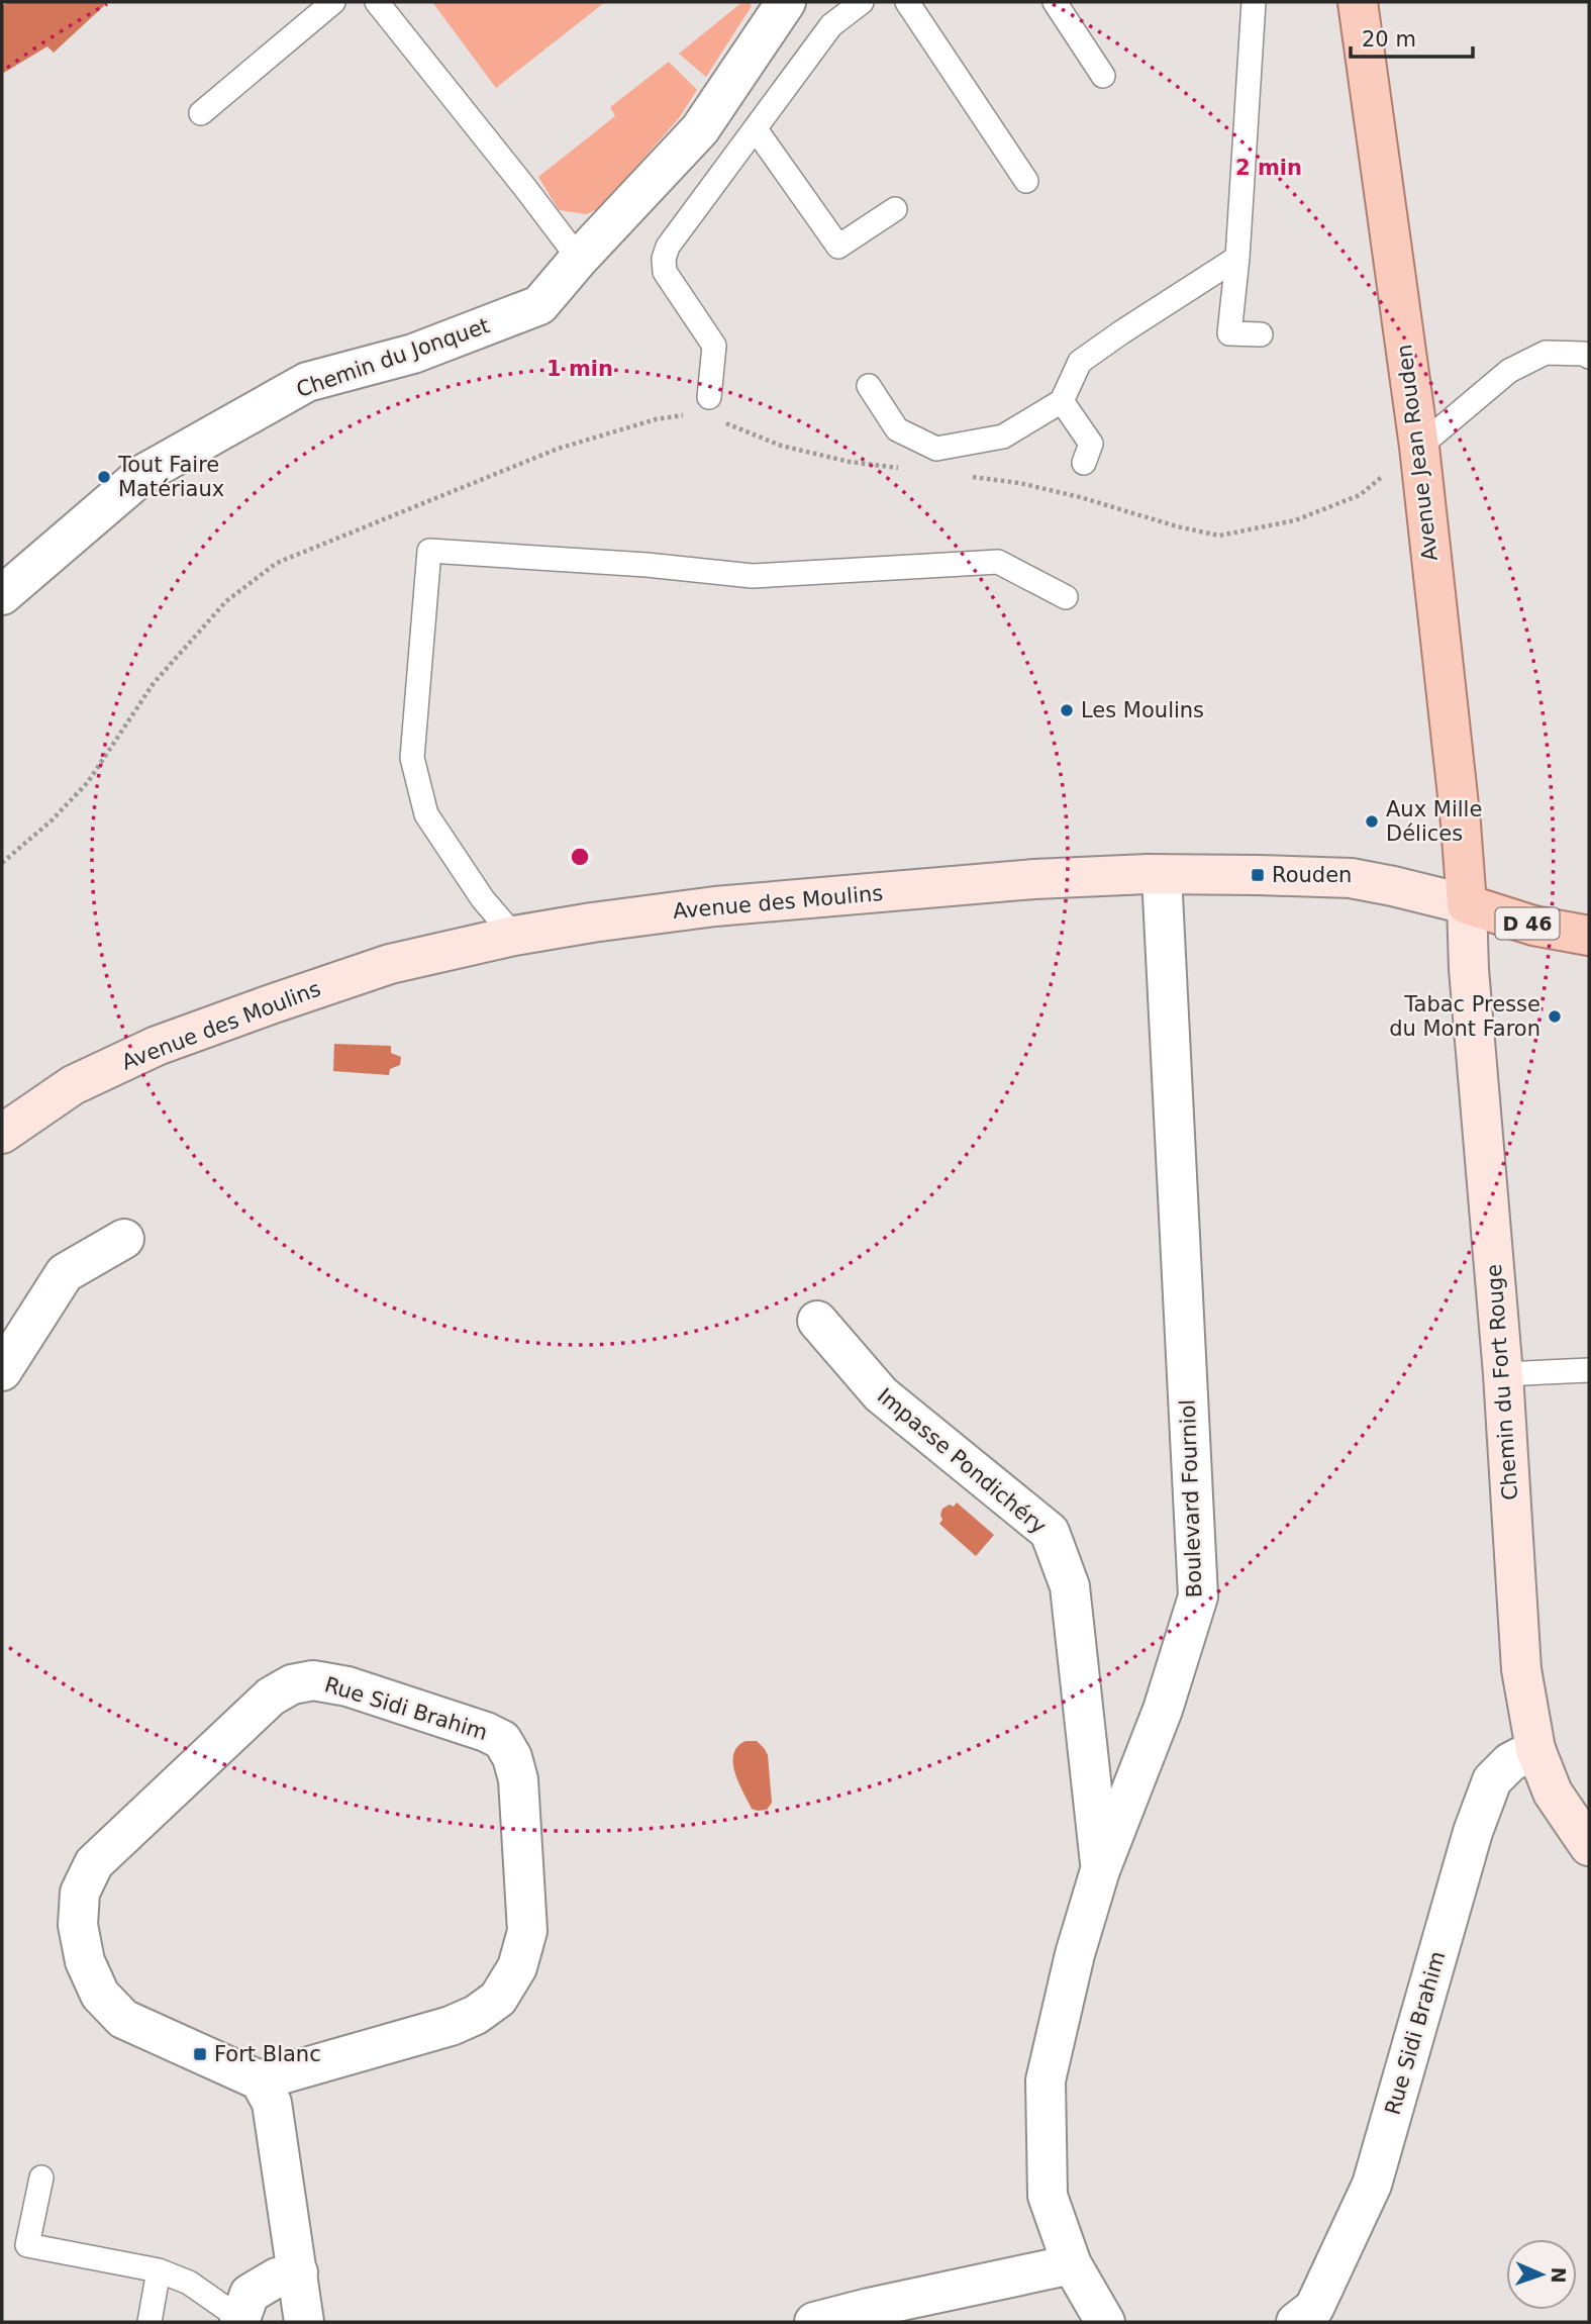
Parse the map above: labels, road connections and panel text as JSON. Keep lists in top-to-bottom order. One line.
{"streets":{"main road":["Avenue Jean Rouden","Avenue des Moulins","D 46","Chemin du Fort Rouge"],"street":["Chemin du Jonquet","Impasse Pondichéry","Boulevard Fourniol","Rue Sidi Brahim"]},"crossings":[["Avenue Jean Rouden","Avenue des Moulins"],["Avenue Jean Rouden","Chemin du Fort Rouge"],["Avenue des Moulins","Chemin du Fort Rouge"],["Avenue des Moulins","Boulevard Fourniol"],["Chemin du Fort Rouge","Rue Sidi Brahim"],["Impasse Pondichéry","Boulevard Fourniol"]],"places":{"other":["Tout Faire Matériaux","Les Moulins","Aux Mille Délices","Tabac Presse du Mont Faron"],"transit":["Rouden","Fort Blanc"]},"scale_bar":"20 m","north":"right","rings":["2 min","1 min"]}
